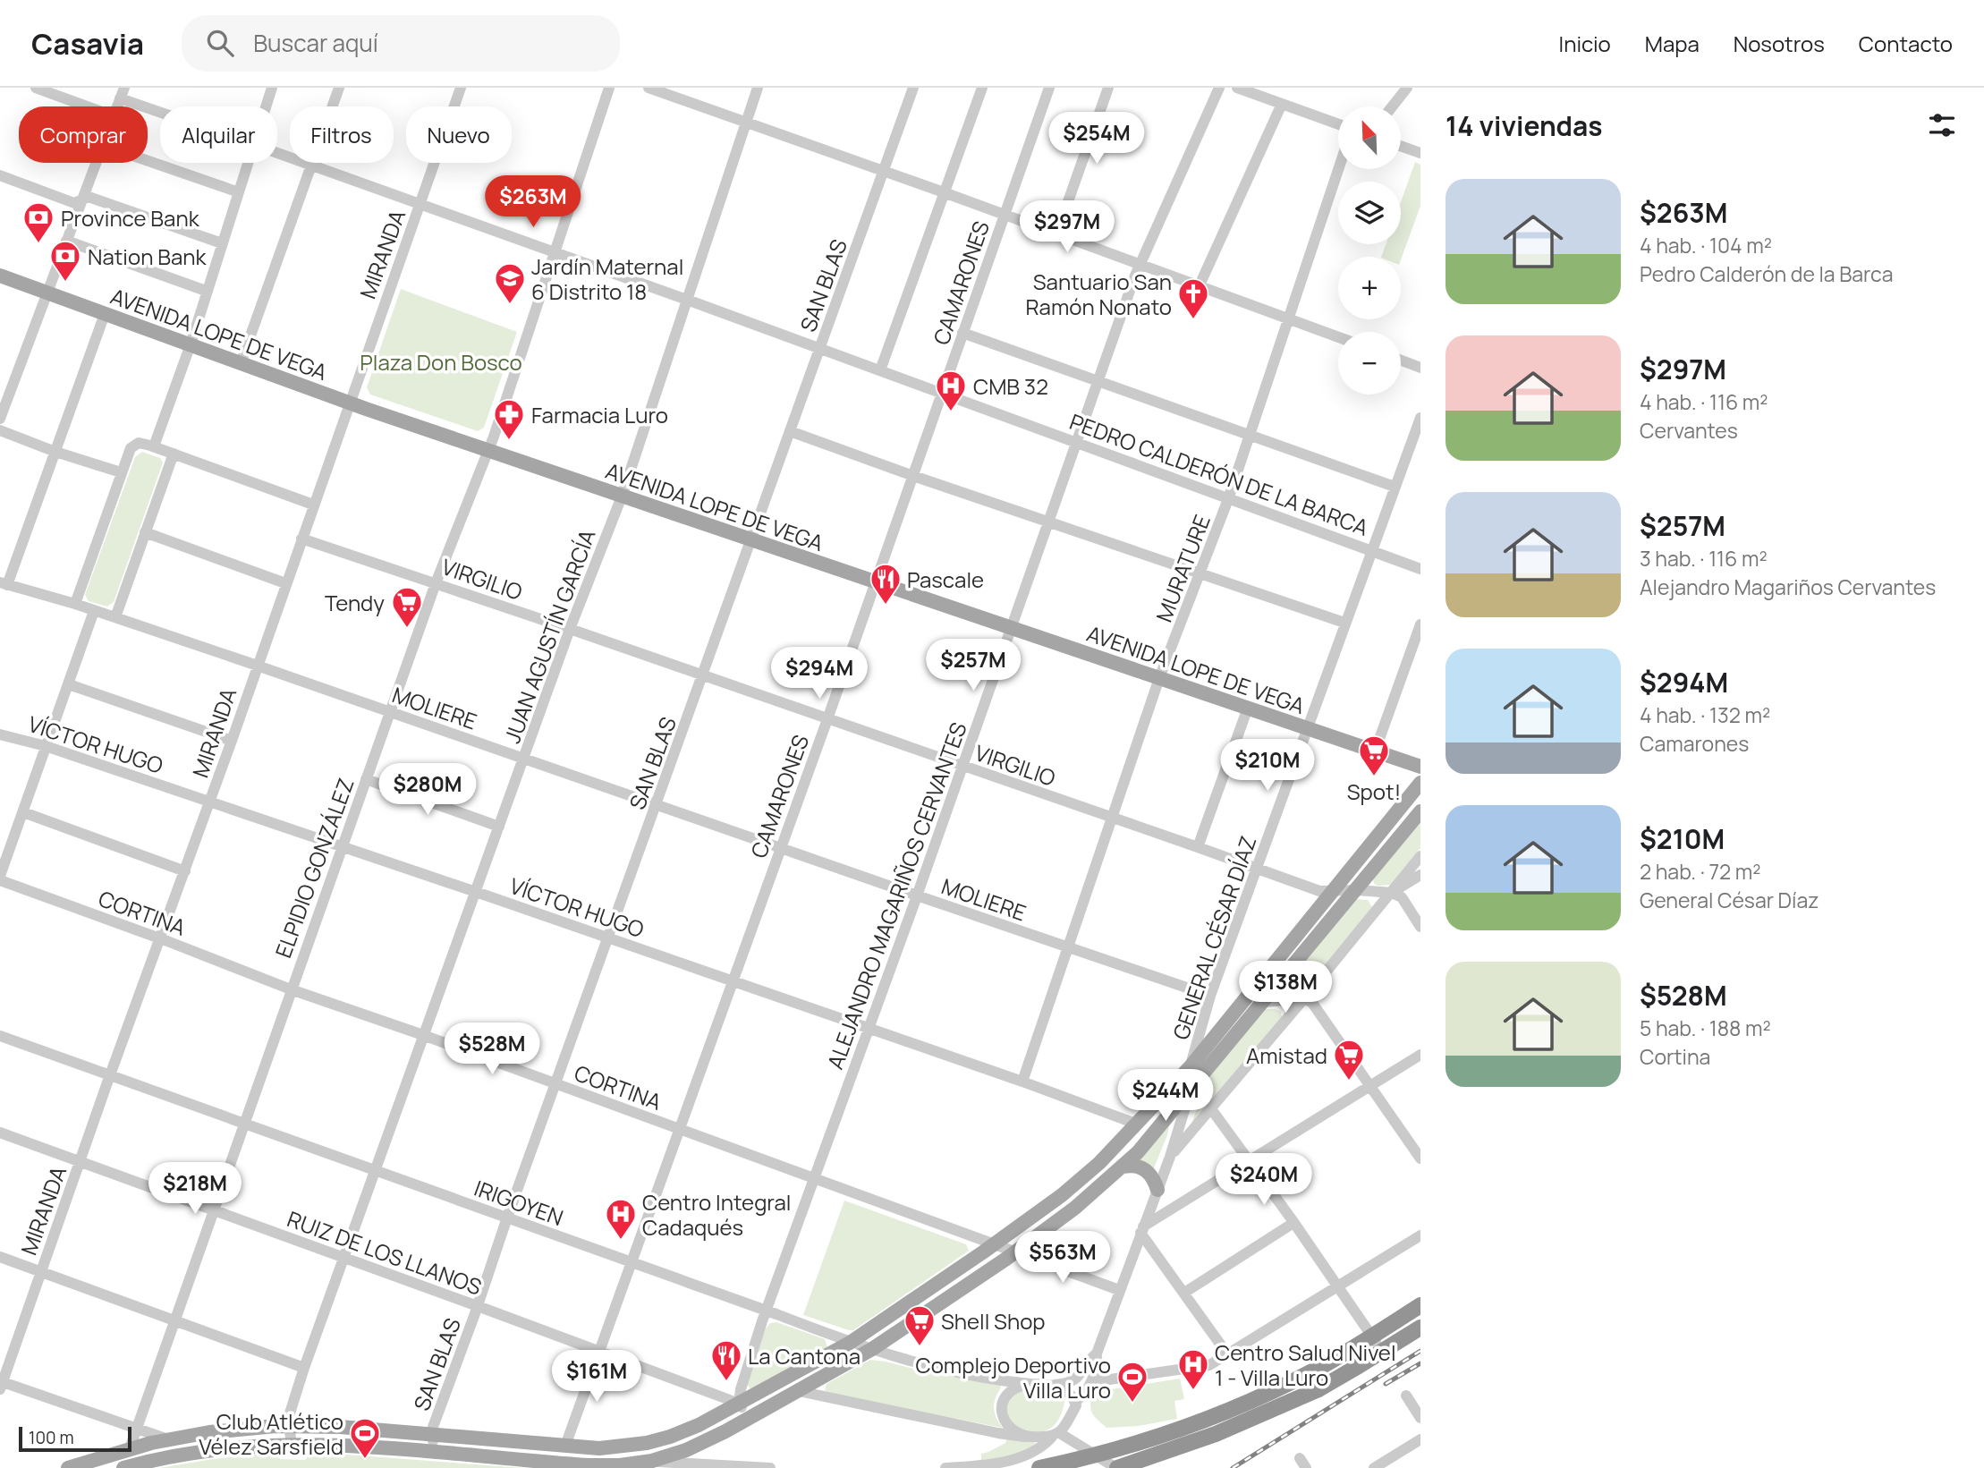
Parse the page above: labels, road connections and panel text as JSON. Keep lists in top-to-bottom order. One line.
{"streets":{"main road":["AVENIDA LOPE DE VEGA"],"street":["MIRANDA","CAMARONES","SAN BLAS","PEDRO CALDERÓN DE LA BARCA","MURATURE","VIRGILIO","JUAN AGUSTÍN GARCÍA","MOLIERE","VÍCTOR HUGO","ELPIDIO GONZÁLEZ","ALEJANDRO MAGARIÑOS CERVANTES","CORTINA","GENERAL CÉSAR DÍAZ","IRIGOYEN","RUIZ DE LOS LLANOS"]},"crossings":[["MIRANDA","AVENIDA LOPE DE VEGA"],["MIRANDA","PEDRO CALDERÓN DE LA BARCA"],["MIRANDA","VIRGILIO"],["MIRANDA","MOLIERE"],["MIRANDA","VÍCTOR HUGO"],["MIRANDA","CORTINA"],["MIRANDA","IRIGOYEN"],["MIRANDA","RUIZ DE LOS LLANOS"],["CAMARONES","AVENIDA LOPE DE VEGA"],["CAMARONES","PEDRO CALDERÓN DE LA BARCA"],["CAMARONES","VIRGILIO"],["CAMARONES","MOLIERE"],["CAMARONES","VÍCTOR HUGO"],["CAMARONES","CORTINA"],["CAMARONES","IRIGOYEN"],["CAMARONES","RUIZ DE LOS LLANOS"],["SAN BLAS","AVENIDA LOPE DE VEGA"],["SAN BLAS","PEDRO CALDERÓN DE LA BARCA"],["SAN BLAS","VIRGILIO"],["SAN BLAS","MOLIERE"],["SAN BLAS","VÍCTOR HUGO"],["SAN BLAS","CORTINA"],["SAN BLAS","IRIGOYEN"],["SAN BLAS","RUIZ DE LOS LLANOS"],["AVENIDA LOPE DE VEGA","MURATURE"],["AVENIDA LOPE DE VEGA","JUAN AGUSTÍN GARCÍA"],["AVENIDA LOPE DE VEGA","ELPIDIO GONZÁLEZ"],["AVENIDA LOPE DE VEGA","ALEJANDRO MAGARIÑOS CERVANTES"],["AVENIDA LOPE DE VEGA","GENERAL CÉSAR DÍAZ"],["PEDRO CALDERÓN DE LA BARCA","MURATURE"],["PEDRO CALDERÓN DE LA BARCA","JUAN AGUSTÍN GARCÍA"],["PEDRO CALDERÓN DE LA BARCA","ELPIDIO GONZÁLEZ"],["PEDRO CALDERÓN DE LA BARCA","ALEJANDRO MAGARIÑOS CERVANTES"],["PEDRO CALDERÓN DE LA BARCA","GENERAL CÉSAR DÍAZ"],["MURATURE","VIRGILIO"],["MURATURE","MOLIERE"],["MURATURE","VÍCTOR HUGO"],["VIRGILIO","JUAN AGUSTÍN GARCÍA"],["VIRGILIO","ELPIDIO GONZÁLEZ"],["VIRGILIO","ALEJANDRO MAGARIÑOS CERVANTES"],["VIRGILIO","GENERAL CÉSAR DÍAZ"],["JUAN AGUSTÍN GARCÍA","MOLIERE"],["JUAN AGUSTÍN GARCÍA","VÍCTOR HUGO"],["JUAN AGUSTÍN GARCÍA","CORTINA"],["JUAN AGUSTÍN GARCÍA","IRIGOYEN"],["JUAN AGUSTÍN GARCÍA","RUIZ DE LOS LLANOS"],["MOLIERE","ELPIDIO GONZÁLEZ"],["MOLIERE","ALEJANDRO MAGARIÑOS CERVANTES"],["MOLIERE","GENERAL CÉSAR DÍAZ"],["VÍCTOR HUGO","ELPIDIO GONZÁLEZ"],["VÍCTOR HUGO","ALEJANDRO MAGARIÑOS CERVANTES"],["ELPIDIO GONZÁLEZ","CORTINA"],["ELPIDIO GONZÁLEZ","IRIGOYEN"],["ELPIDIO GONZÁLEZ","RUIZ DE LOS LLANOS"],["ALEJANDRO MAGARIÑOS CERVANTES","CORTINA"],["ALEJANDRO MAGARIÑOS CERVANTES","IRIGOYEN"],["ALEJANDRO MAGARIÑOS CERVANTES","RUIZ DE LOS LLANOS"],["CORTINA","GENERAL CÉSAR DÍAZ"]],"parks":["Plaza Don Bosco"],"places":{"bank":["Province Bank","Nation Bank"],"school or university":["Jardín Maternal 6 Distrito 18"],"church":["Santuario San Ramón Nonato"],"hospital":["CMB 32","Centro Integral Cadaqués","Centro Salud Nivel 1 - Villa Luro"],"pharmacy":["Farmacia Luro"],"restaurant":["Pascale","La Cantona"],"supermarket":["Tendy","Spot!","Amistad","Shell Shop"],"sports":["Complejo Deportivo Villa Luro","Club Atlético Vélez Sarsfield"]},"scale_bar":"100 m","north":"top left","page":{"header":"Casavia","search":"Buscar aquí","nav":["Inicio","Mapa","Nosotros","Contacto"],"heading":"14 viviendas","map_buttons":["+","−"],"chip":["Comprar","Alquilar","Filtros","Nuevo"],"price":["$254M","$263M","$297M","$257M","$294M","$210M","$280M","$138M","$528M","$244M","$240M","$218M","$563M","$161M"],"list":[{"name":"$263M","note":"4 hab. · 104 m² · Pedro Calderón de la Barca"},{"name":"$297M","note":"4 hab. · 116 m² · Cervantes"},{"name":"$257M","note":"3 hab. · 116 m² · Alejandro Magariños Cervantes"},{"name":"$294M","note":"4 hab. · 132 m² · Camarones"},{"name":"$210M","note":"2 hab. · 72 m² · General César Díaz"},{"name":"$528M","note":"5 hab. · 188 m² · Cortina"}],"scale":"100 m"}}
